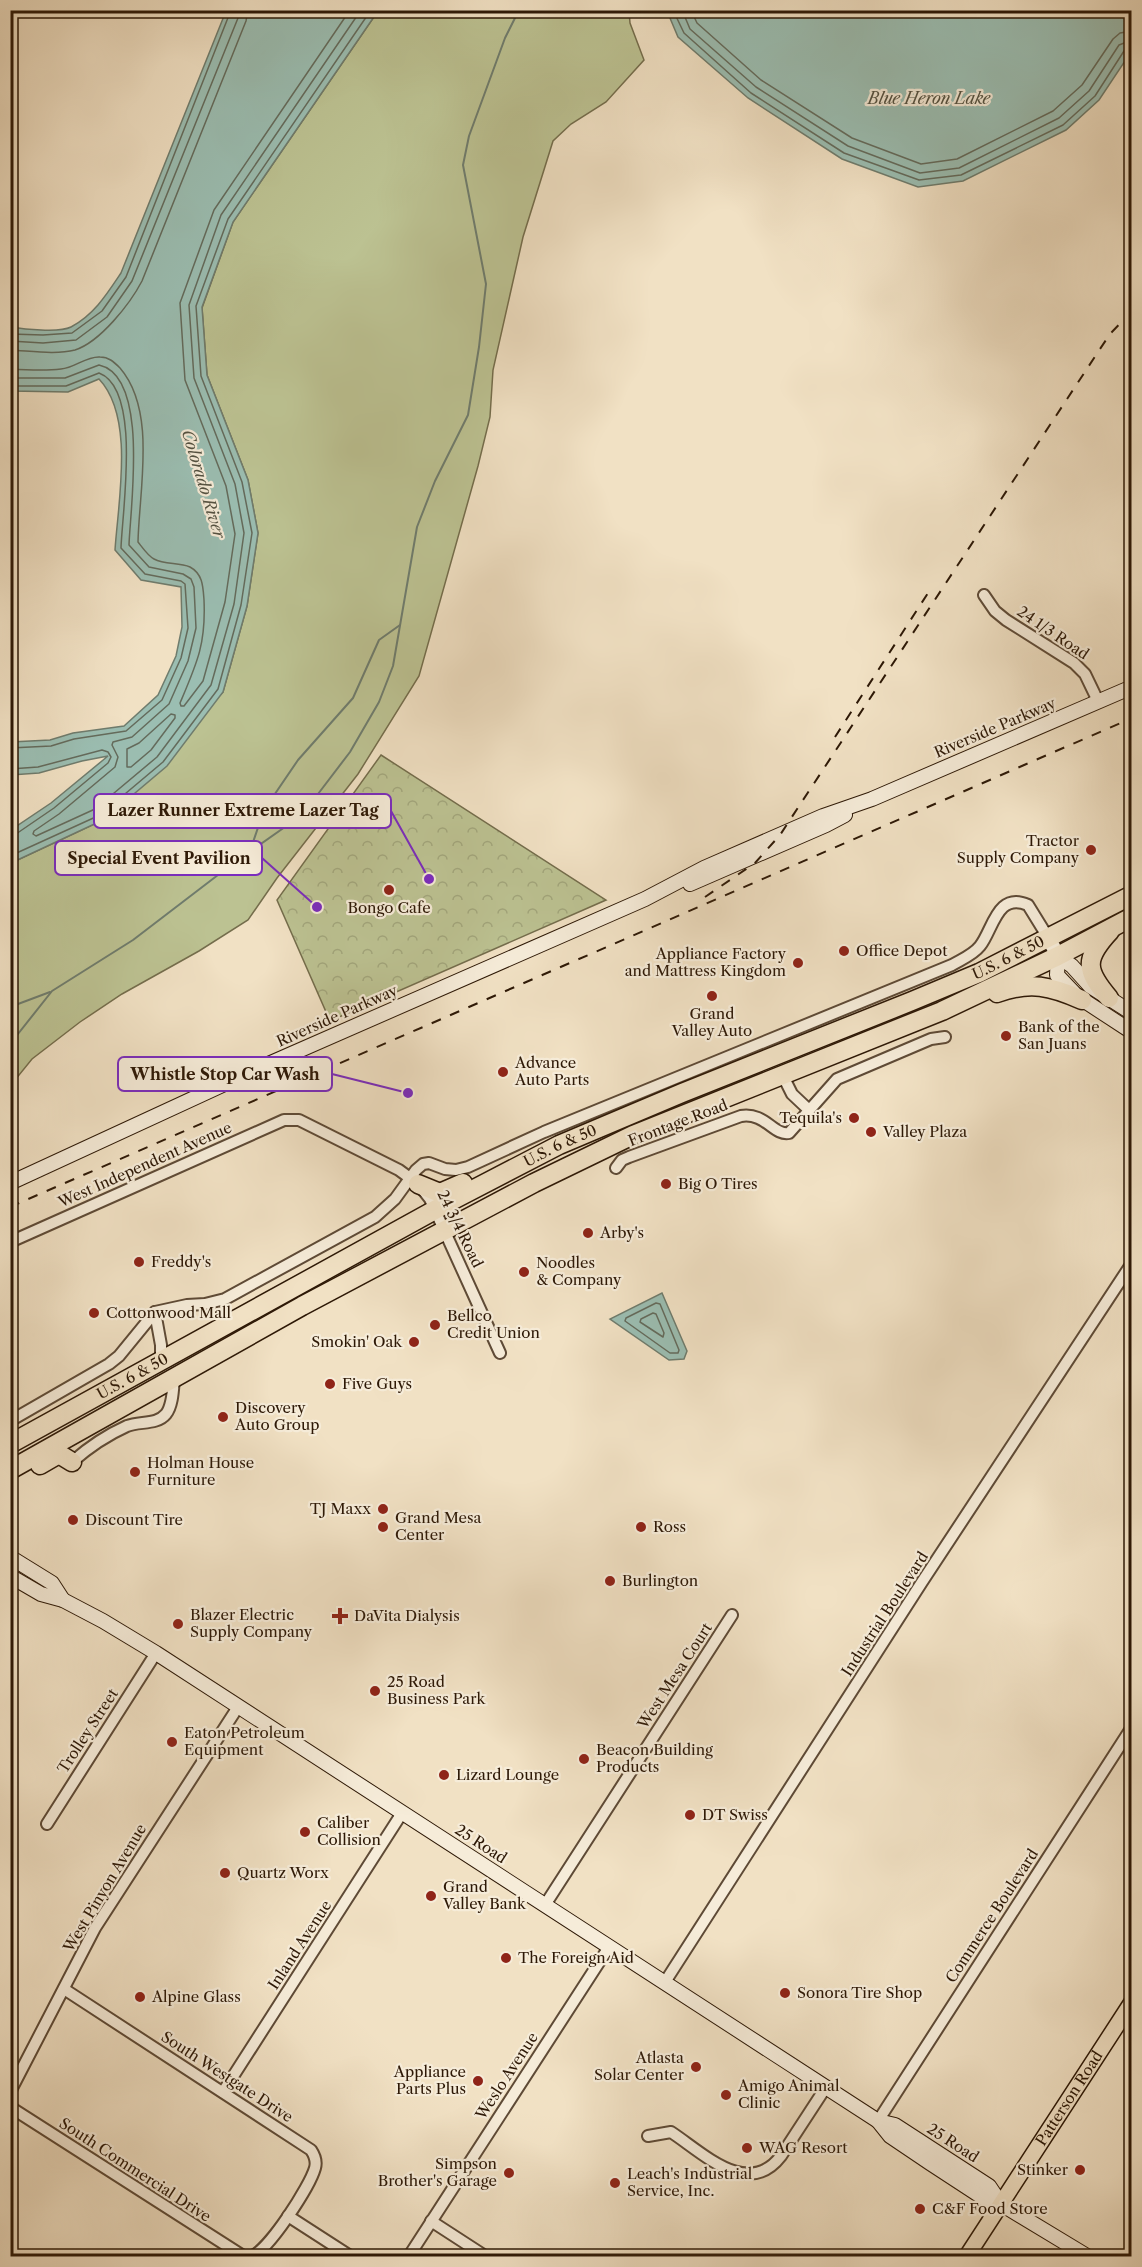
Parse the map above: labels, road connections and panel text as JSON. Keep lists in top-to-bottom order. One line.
{"streets":{"highway":["U.S. 6 & 50"],"main road":["Riverside Parkway","25 Road","Patterson Road"],"street":["24 1/3 Road","Frontage Road","West Independent Avenue","24 3/4 Road","Industrial Boulevard","West Mesa Court","Trolley Street","West Pinyon Avenue","Commerce Boulevard","Inland Avenue","Weslo Avenue","South Westgate Drive","South Commercial Drive"]},"crossings":[["24 1/3 Road","Riverside Parkway"],["U.S. 6 & 50","24 3/4 Road"],["West Independent Avenue","24 3/4 Road"],["Industrial Boulevard","25 Road"],["West Mesa Court","25 Road"],["Trolley Street","25 Road"],["25 Road","West Pinyon Avenue"],["25 Road","Commerce Boulevard"],["25 Road","Inland Avenue"],["25 Road","Weslo Avenue"],["25 Road","Patterson Road"],["West Pinyon Avenue","South Westgate Drive"],["Inland Avenue","South Westgate Drive"]],"water":["Blue Heron Lake","Colorado River"],"places":{"other":["Tractor Supply Company","Lazer Runner Extreme Lazer Tag","Bongo Cafe","Special Event Pavilion","Office Depot","Appliance Factory and Mattress Kingdom","Grand Valley Auto","Bank of the San Juans","Advance Auto Parts","Whistle Stop Car Wash","Tequila's","Valley Plaza","Big O Tires","Arby's","Freddy's","Noodles & Company","Cottonwood Mall","Bellco Credit Union","Smokin' Oak","Five Guys","Discovery Auto Group","Holman House Furniture","TJ Maxx","Discount Tire","Grand Mesa Center","Ross","Burlington","Blazer Electric Supply Company","25 Road Business Park","Eaton Petroleum Equipment","Beacon Building Products","Lizard Lounge","DT Swiss","Caliber Collision","Quartz Worx","Grand Valley Bank","The Foreign Aid","Sonora Tire Shop","Alpine Glass","Atlasta Solar Center","Appliance Parts Plus","Amigo Animal Clinic","WAG Resort","Stinker","Simpson Brother's Garage","Leach's Industrial Service, Inc.","C&F Food Store"],"health":["DaVita Dialysis"]}}
